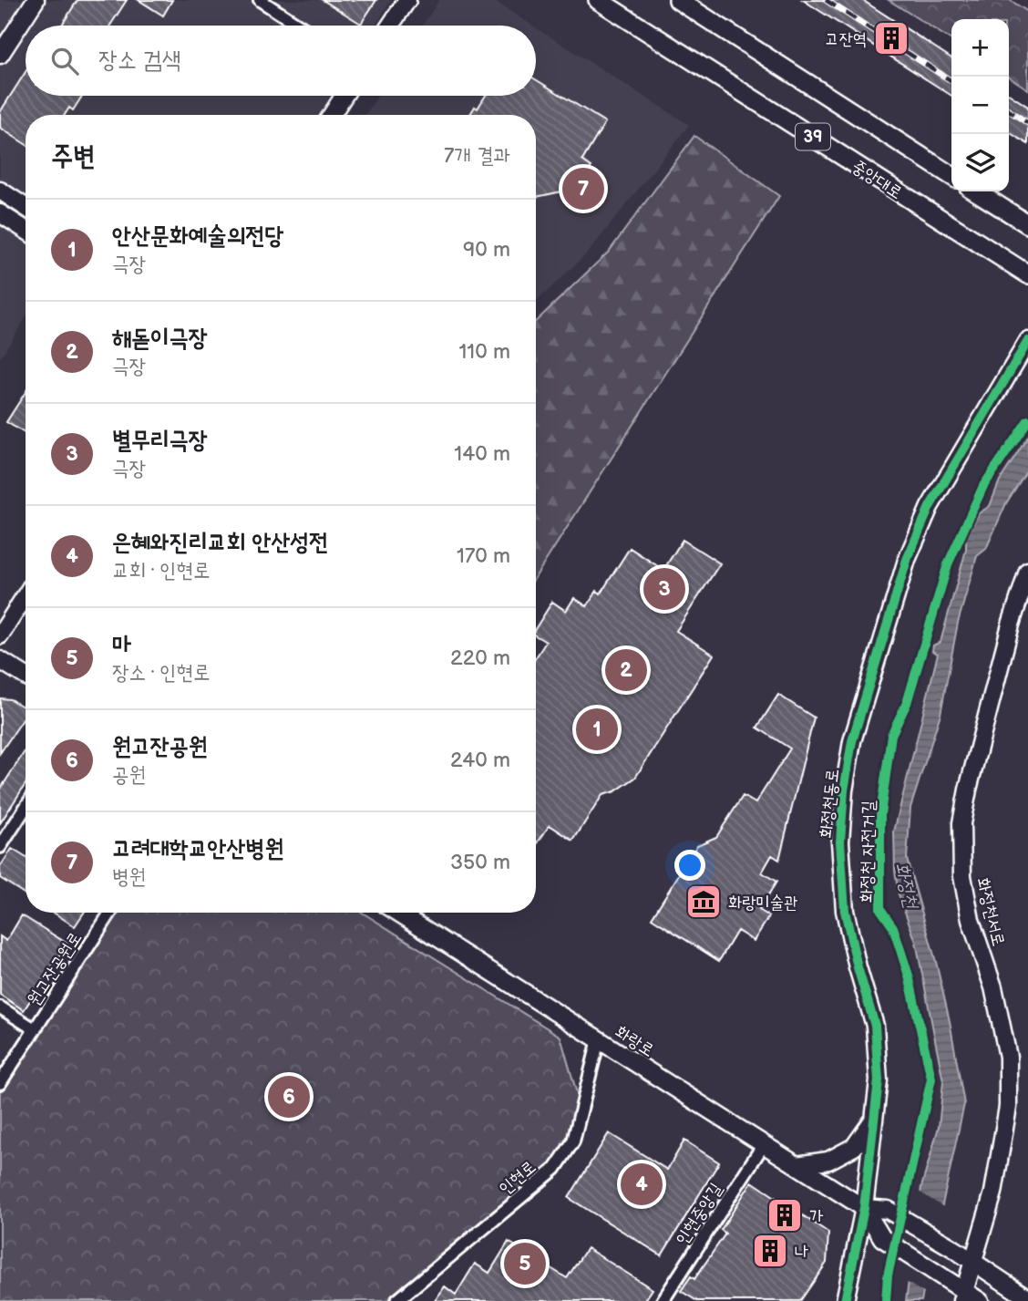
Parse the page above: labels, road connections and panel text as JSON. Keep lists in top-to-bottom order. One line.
{"streets":{"main road":["39","중앙대로"],"street":["화정천동로","화정천서로","원고잔공원로","화랑로","인현로","인현중앙길"],"cycle path":["화정천 자전거길"]},"crossings":[["화정천동로","화랑로"],["화정천서로","화랑로"],["화랑로","인현로"],["화랑로","인현중앙길"]],"water":["화정천"],"places":{"building":["고잔역","가","나"],"museum":["화랑미술관"]},"page":{"map_buttons":["+","−"],"search":"장소 검색","heading":["주변","7개 결과"],"pins":["7","3","2","1","6","4","5"],"list":[{"mark":"1","name":"안산문화예술의전당","note":"극장","value":"90 m"},{"mark":"2","name":"해돋이극장","note":"극장","value":"110 m"},{"mark":"3","name":"별무리극장","note":"극장","value":"140 m"},{"mark":"4","name":"은혜와진리교회 안산성전","note":"교회 · 인현로","value":"170 m"},{"mark":"5","name":"마","note":"장소 · 인현로","value":"220 m"},{"mark":"6","name":"원고잔공원","note":"공원","value":"240 m"},{"mark":"7","name":"고려대학교안산병원","note":"병원","value":"350 m"}]}}
